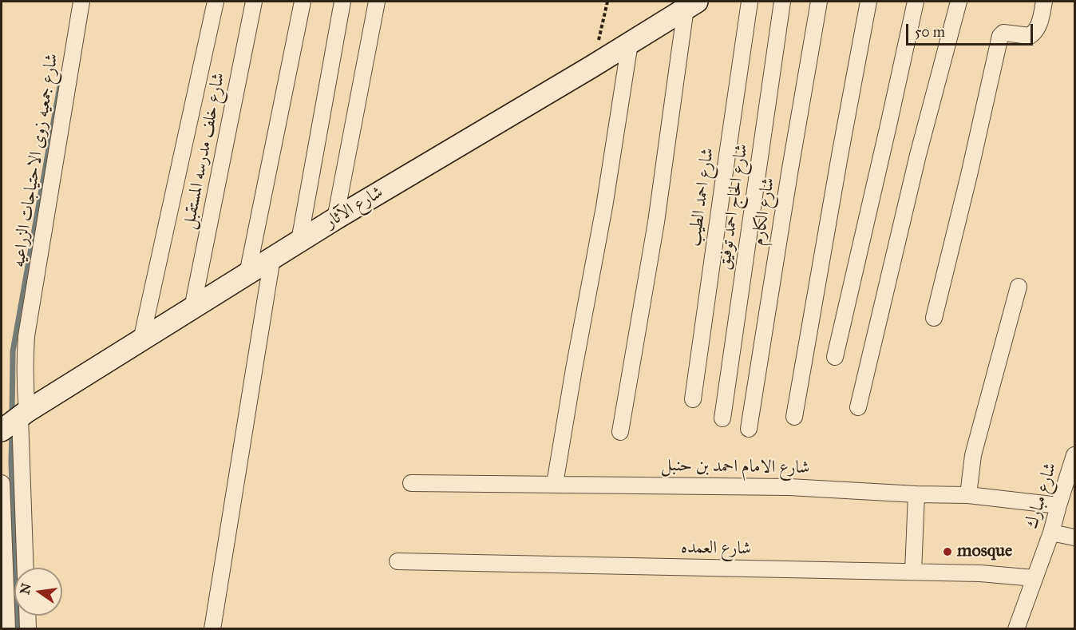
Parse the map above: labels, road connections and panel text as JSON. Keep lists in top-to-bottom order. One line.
{"streets":{"main road":["شارع الآثار"],"street":["شارع خلف مدرسه المستقبل","شارع جمعيه زوى الاحتياجات الزراعيه","شارع احمد الطيب","شارع الحاج احمد توفيق","شارع الكارم","شارع الامام احمد بن حنبل","شارع مبارك","شارع العمده"]},"crossings":[["شارع خلف مدرسه المستقبل","شارع الآثار"],["شارع جمعيه زوى الاحتياجات الزراعيه","شارع الآثار"],["شارع الامام احمد بن حنبل","شارع مبارك"],["شارع مبارك","شارع العمده"]],"places":["mosque"],"scale_bar":"50 m","north":"left"}
